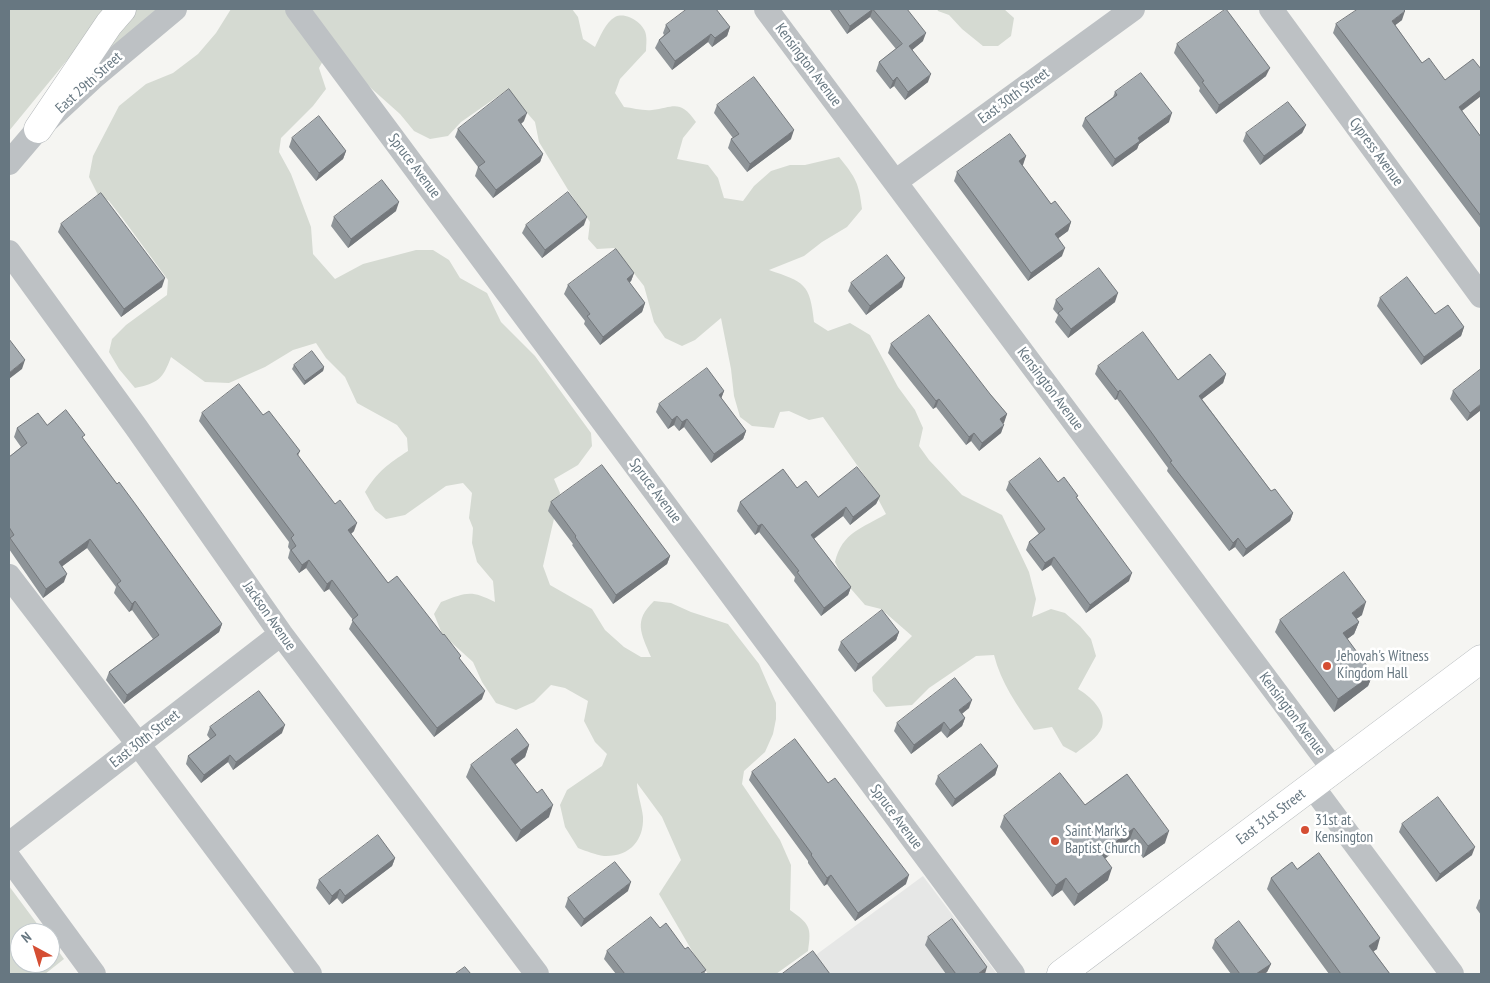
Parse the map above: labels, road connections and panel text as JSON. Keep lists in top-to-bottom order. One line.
{"streets":{"main road":["East 31st Street"],"street":["Kensington Avenue","East 29th Street","East 30th Street","Cypress Avenue","Spruce Avenue","Jackson Avenue"]},"crossings":[["Kensington Avenue","East 30th Street"],["Kensington Avenue","East 31st Street"],["East 30th Street","Jackson Avenue"]],"places":["Jehovah's Witness Kingdom Hall","31st at Kensington","Saint Mark's Baptist Church"],"north":"top left"}
